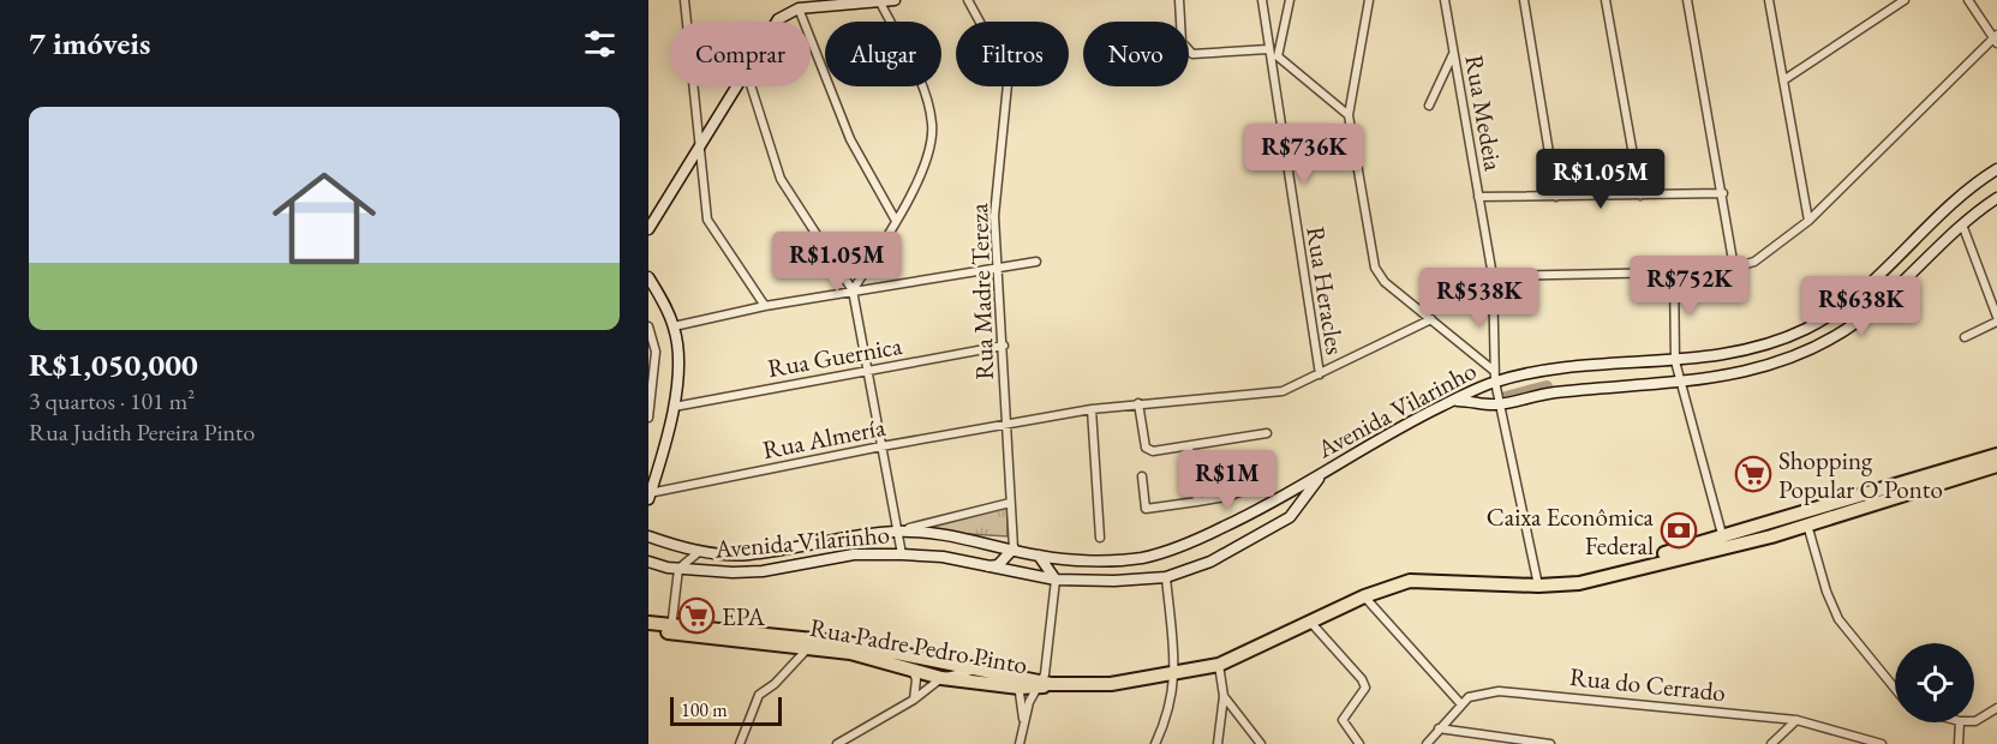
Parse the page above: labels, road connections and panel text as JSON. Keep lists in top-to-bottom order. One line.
{"streets":{"highway":["Rua Padre Pedro Pinto"],"main road":["Avenida Vilarinho"],"street":["Rua Medeia","Rua Heracles","Rua Madre Tereza","Rua Guernica","Rua Almería","Rua do Cerrado"]},"crossings":[["Rua Medeia","Avenida Vilarinho"],["Rua Medeia","Rua Padre Pedro Pinto"],["Rua Heracles","Rua Almería"],["Rua Madre Tereza","Rua Guernica"],["Rua Madre Tereza","Avenida Vilarinho"],["Rua Madre Tereza","Rua Almería"]],"places":{"supermarket":["Shopping Popular O Ponto","EPA"],"bank":["Caixa Econômica Federal"]},"scale_bar":"100 m","page":{"heading":"7 imóveis","chip":["Comprar","Alugar","Filtros","Novo"],"list":[{"name":"R$1,050,000","note":"3 quartos · 101 m² · Rua Judith Pereira Pinto"}],"price":["R$736K","R$1.05M","R$1.05M","R$752K","R$538K","R$638K","R$1M"],"scale":"100 m"}}
